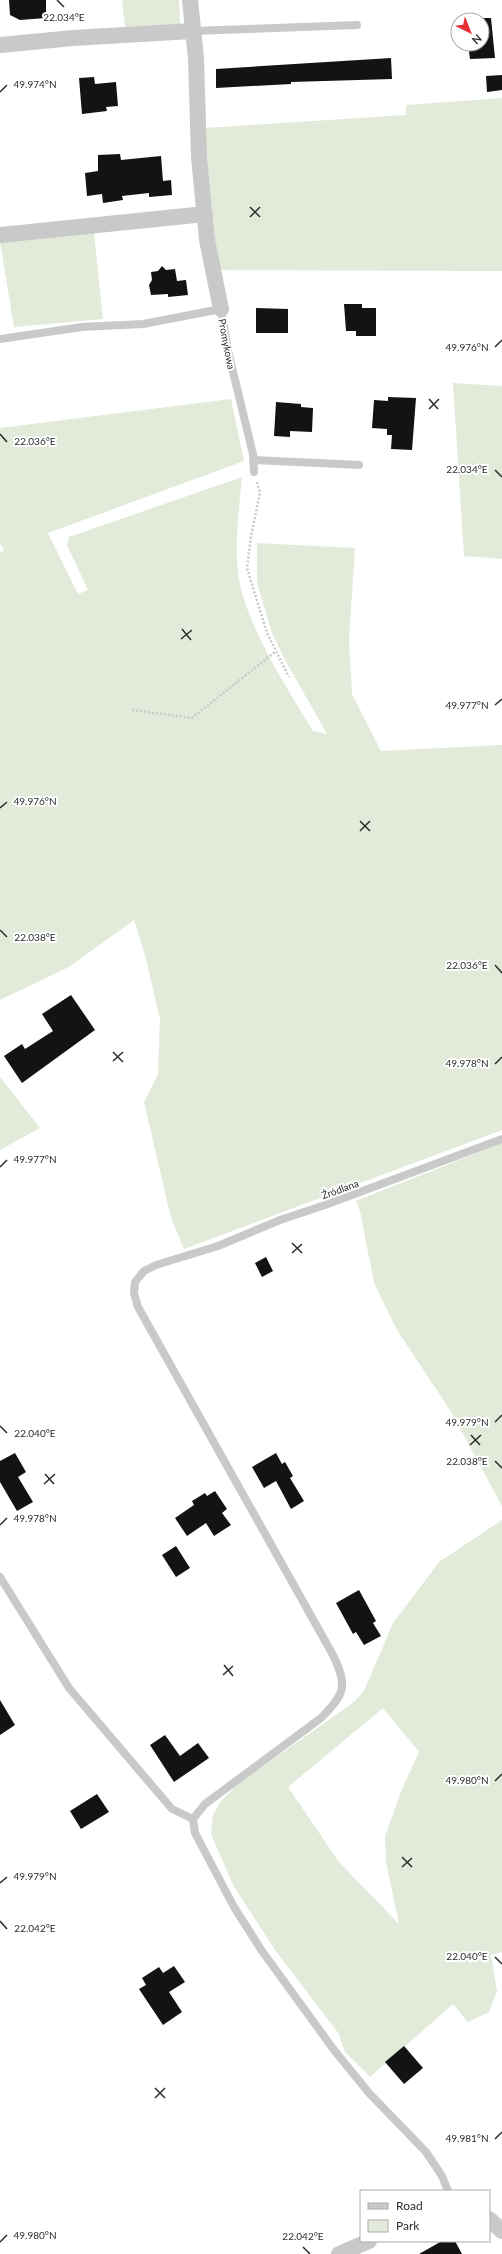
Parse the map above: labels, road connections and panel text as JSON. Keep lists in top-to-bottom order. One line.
{"streets":{"street":["Promykowa"],"lane":["Źródlana"]},"legend":["Road","Park"],"north":"bottom right","coordinates":["22.034°E","49.974°N","49.976°N","22.036°E","49.977°N","22.038°E","49.978°N","49.979°N","22.040°E","49.980°N","22.042°E","49.981°N"]}
